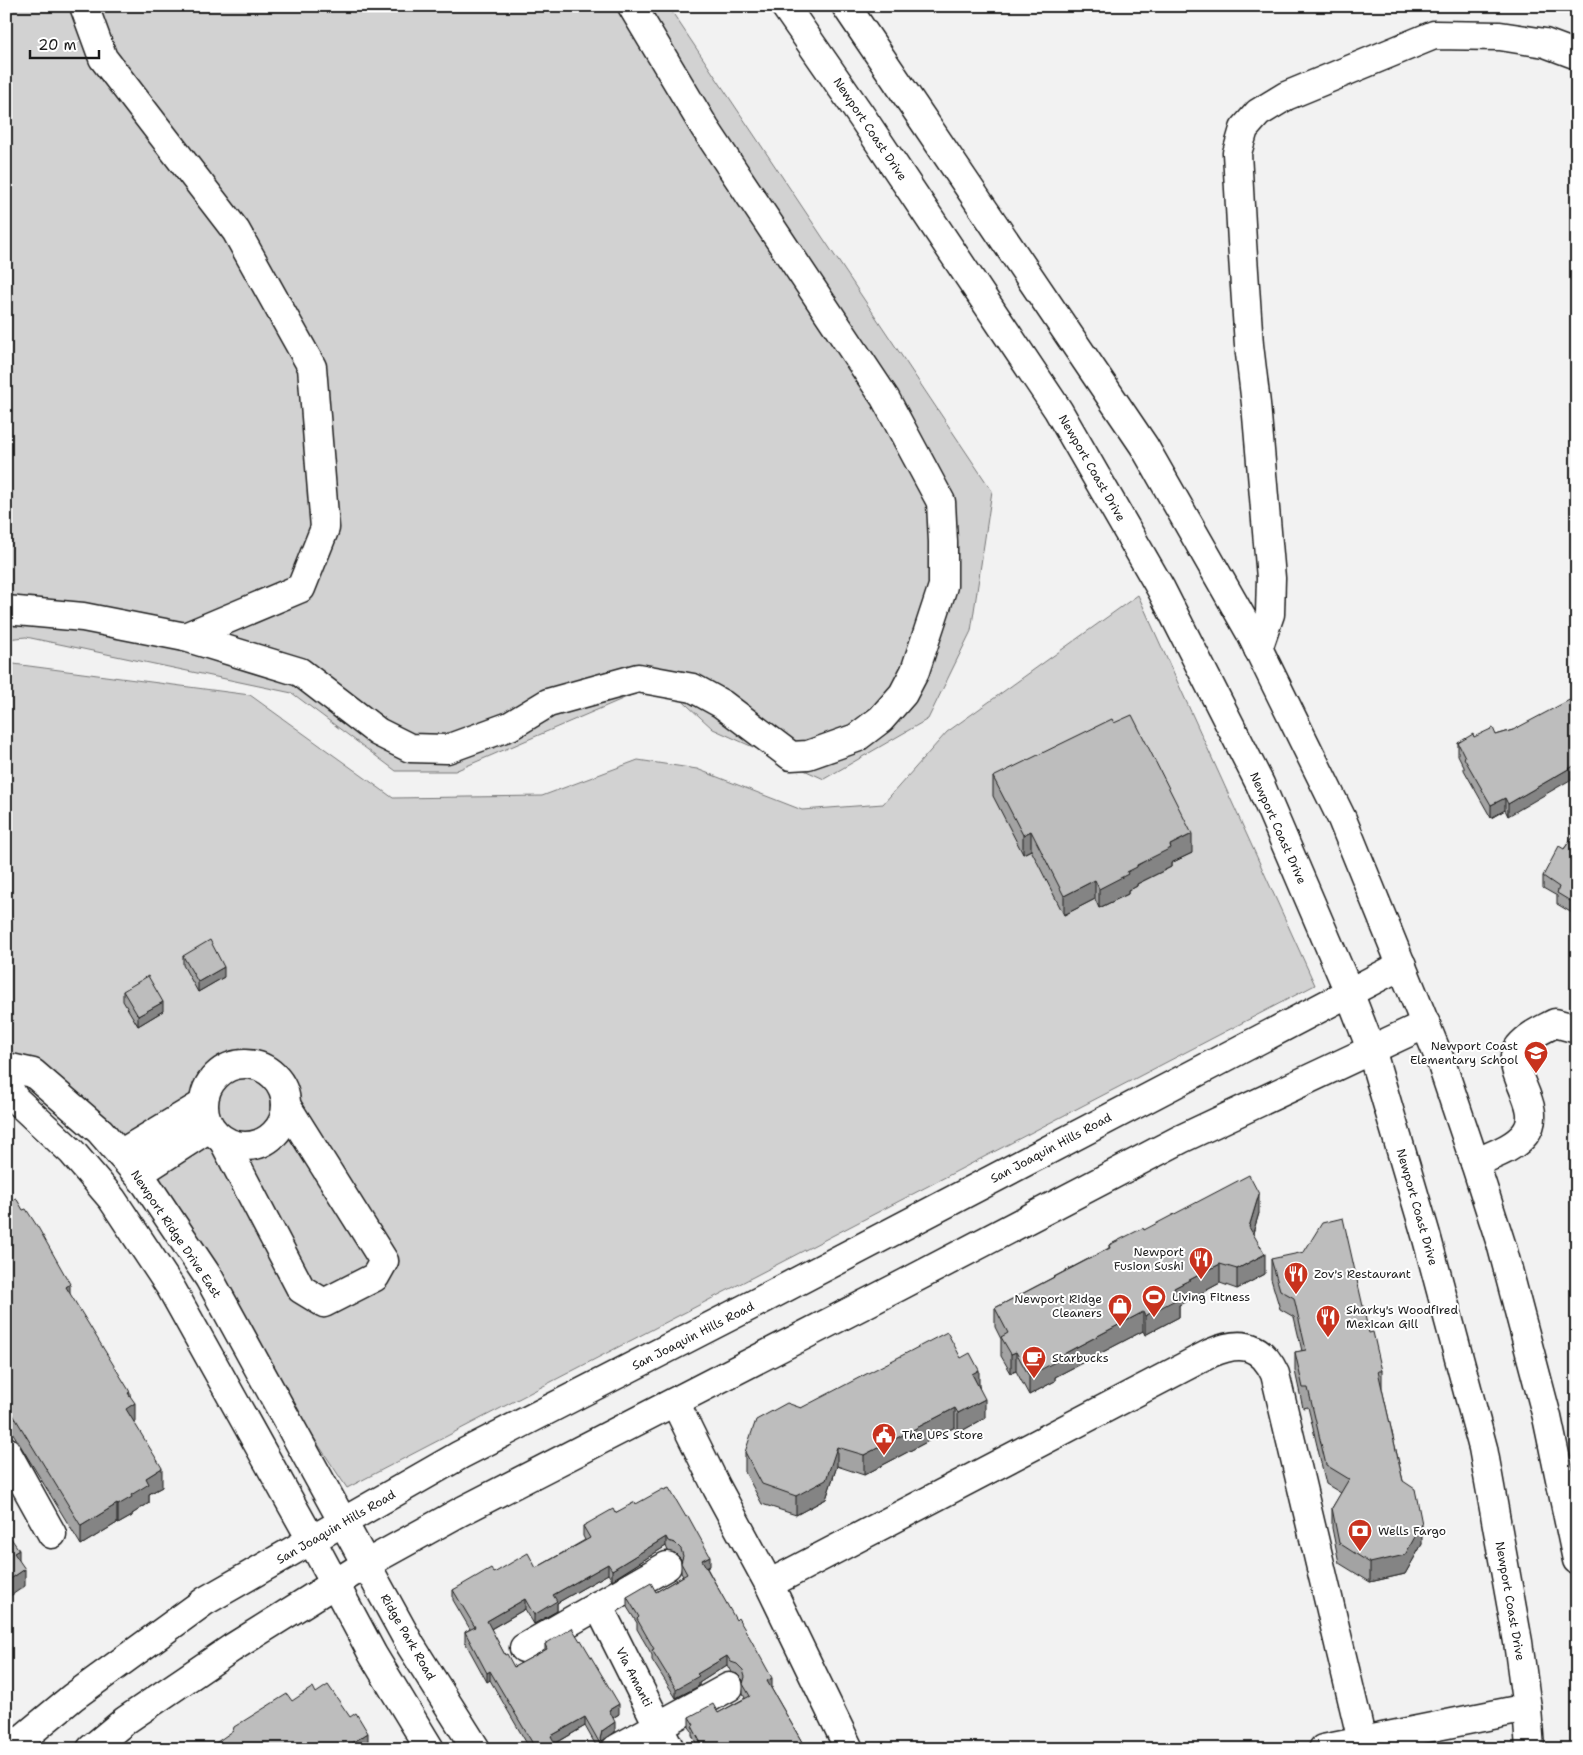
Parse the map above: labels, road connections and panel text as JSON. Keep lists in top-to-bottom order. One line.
{"streets":{"main road":["Newport Coast Drive","San Joaquin Hills Road","Newport Ridge Drive East","Ridge Park Road","Via Amanti"]},"crossings":[["Newport Coast Drive","San Joaquin Hills Road"],["San Joaquin Hills Road","Newport Ridge Drive East"],["San Joaquin Hills Road","Ridge Park Road"],["Newport Ridge Drive East","Ridge Park Road"]],"places":{"school or university":["Newport Coast Elementary School"],"restaurant":["Newport Fusion Sushi","Zov's Restaurant","Sharky's Woodfired Mexican Gill"],"sports":["Living Fitness"],"shop":["Newport Ridge Cleaners"],"cafe":["Starbucks"],"public building":["The UPS Store"],"bank":["Wells Fargo"]},"scale_bar":"20 m"}
